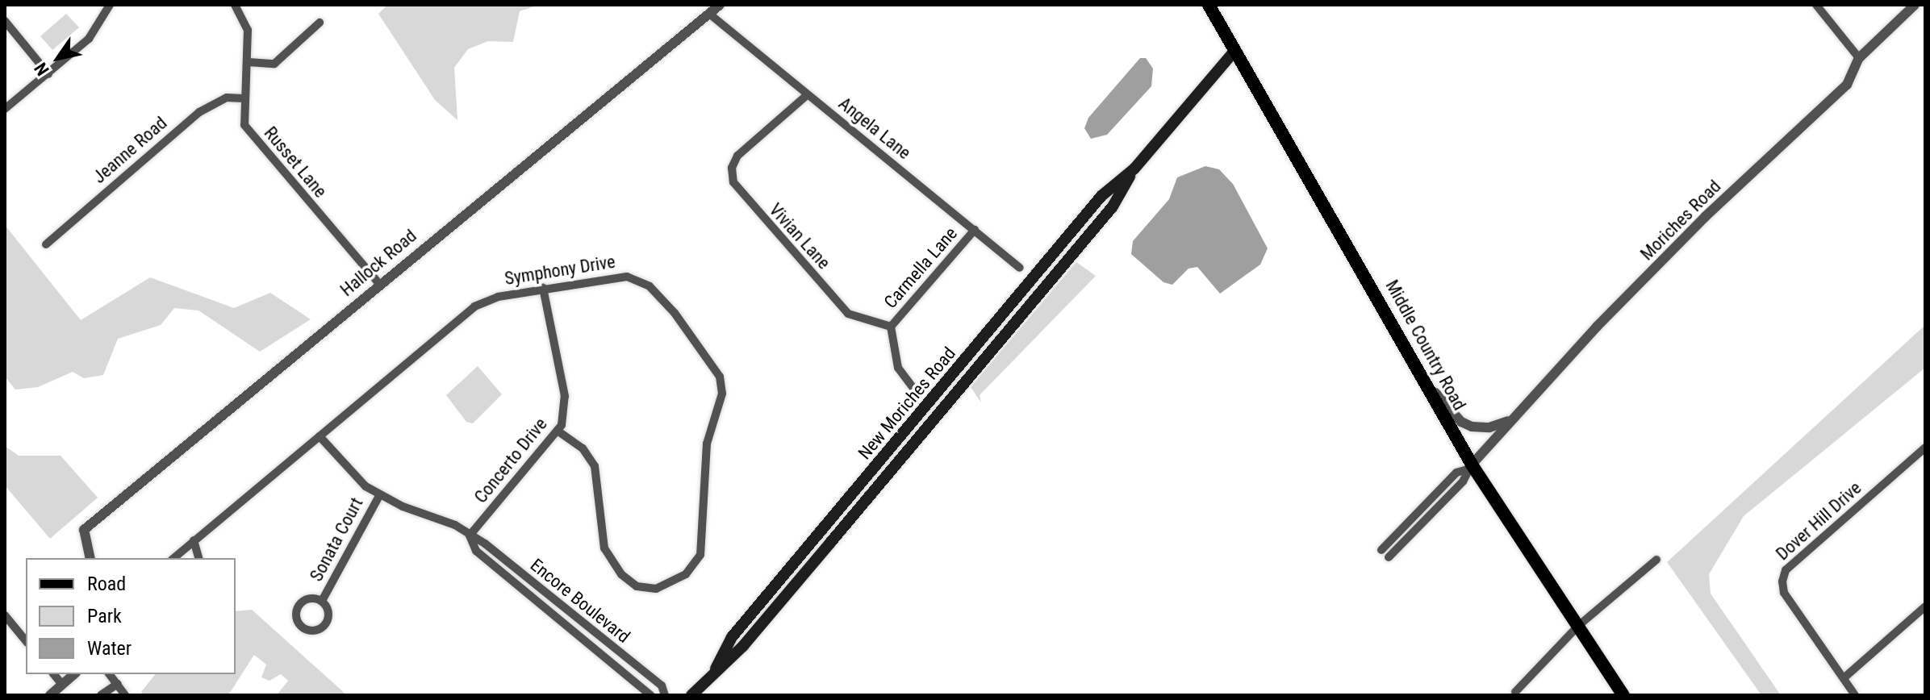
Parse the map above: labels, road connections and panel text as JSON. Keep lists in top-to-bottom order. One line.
{"streets":{"main road":["Middle Country Road","New Moriches Road"],"street":["Angela Lane","Jeanne Road","Russet Lane","Moriches Road","Vivian Lane","Hallock Road","Carmella Lane","Symphony Drive","Concerto Drive","Dover Hill Drive","Sonata Court","Encore Boulevard"]},"crossings":[["Angela Lane","Vivian Lane"],["Angela Lane","Hallock Road"],["Angela Lane","Carmella Lane"],["Jeanne Road","Russet Lane"],["Russet Lane","Hallock Road"],["Moriches Road","Middle Country Road"],["Vivian Lane","Carmella Lane"],["Symphony Drive","Concerto Drive"],["Symphony Drive","Encore Boulevard"],["Middle Country Road","New Moriches Road"],["Concerto Drive","Encore Boulevard"],["Sonata Court","Encore Boulevard"]],"legend":["Road","Park","Water"],"north":"bottom left"}
